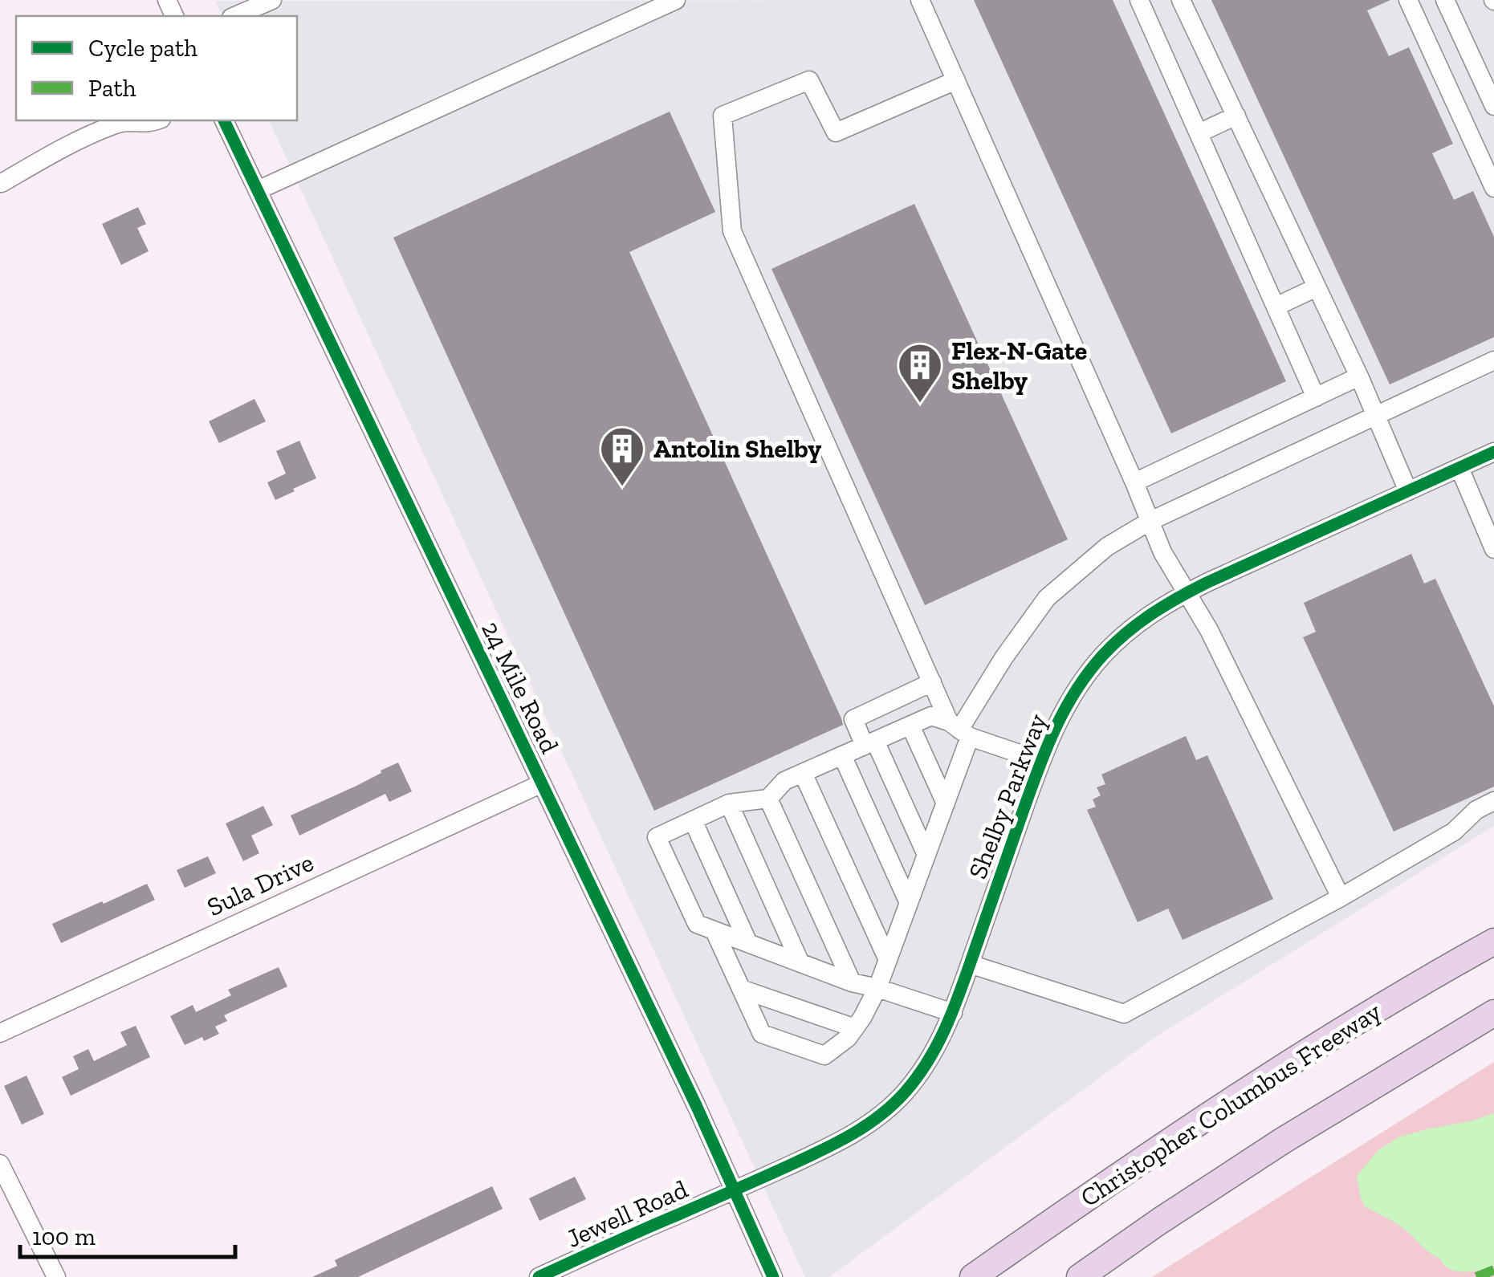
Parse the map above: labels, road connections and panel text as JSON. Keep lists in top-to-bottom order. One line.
{"streets":{"highway":["Christopher Columbus Freeway"],"street":["24 Mile Road","Shelby Parkway","Sula Drive","Jewell Road"]},"crossings":[["24 Mile Road","Shelby Parkway"],["24 Mile Road","Sula Drive"],["24 Mile Road","Jewell Road"],["Shelby Parkway","Jewell Road"]],"places":{"building":["Flex-N-Gate Shelby","Antolin Shelby"]},"legend":["Cycle path","Path"],"scale_bar":"100 m"}
